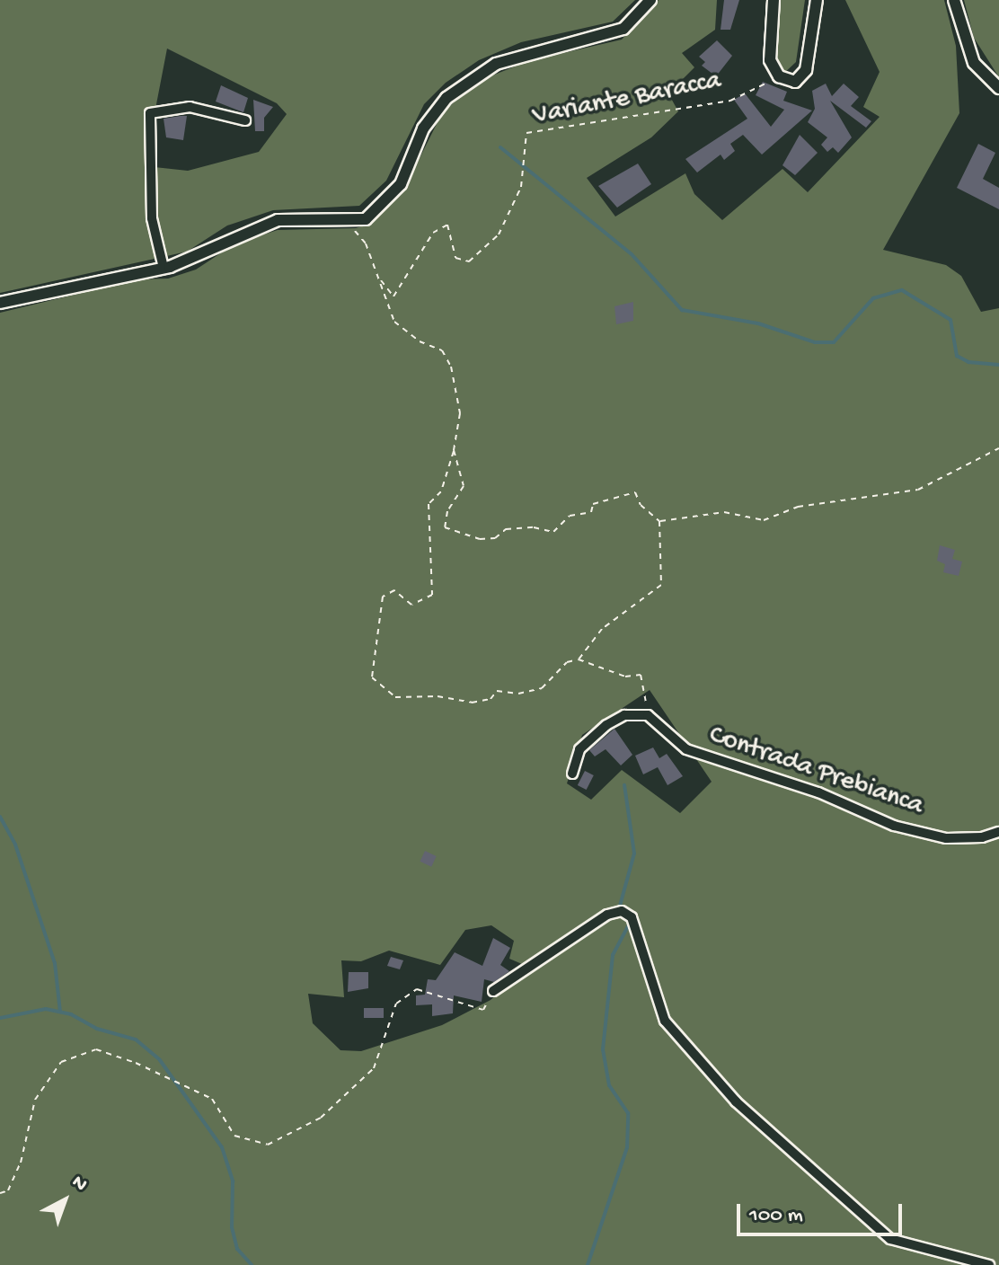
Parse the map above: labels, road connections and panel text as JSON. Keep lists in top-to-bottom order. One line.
{"streets":{"street":["Contrada Prebianca"],"path":["Variante Baracca"]},"scale_bar":"100 m","north":"top right"}
